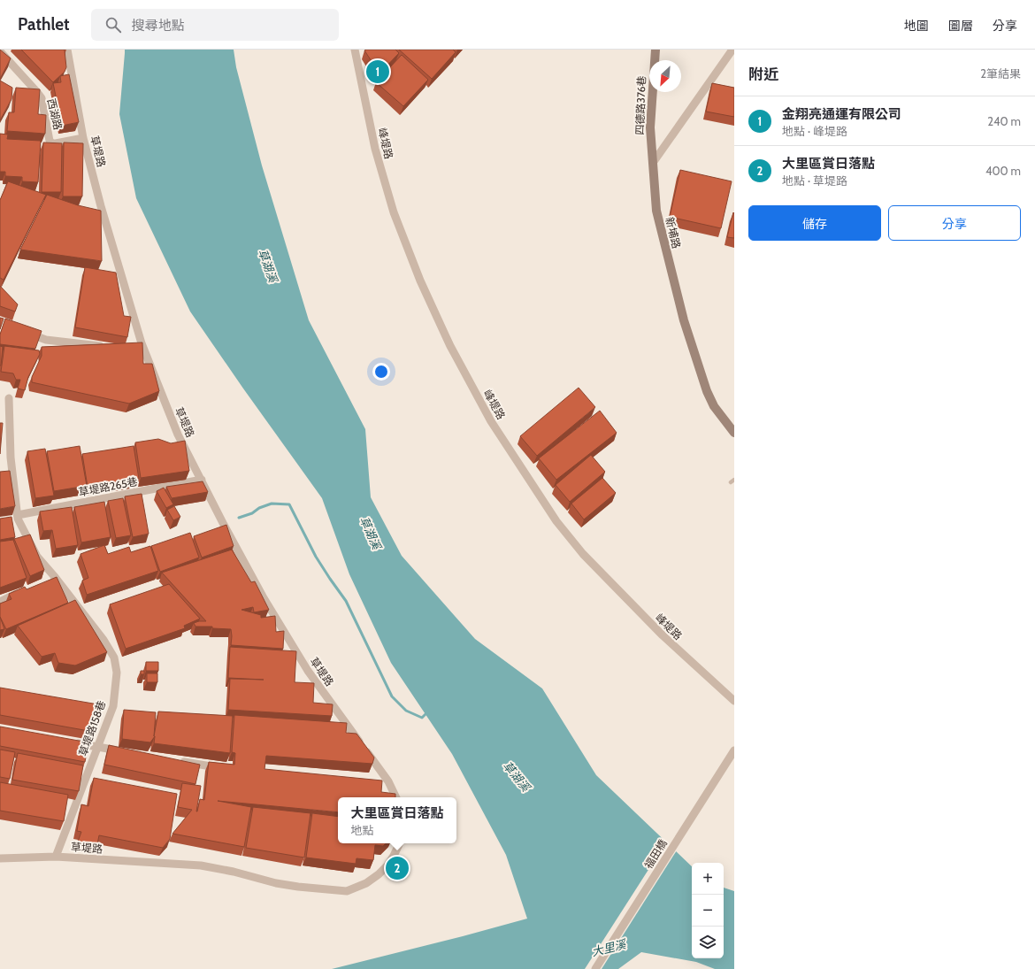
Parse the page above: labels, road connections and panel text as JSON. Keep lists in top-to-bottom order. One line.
{"streets":{"street":["四德路376巷","西湖路","峰堤路","草堤路","新埔路","草堤路265巷","草堤路158巷","福田橋"]},"crossings":[["四德路376巷","新埔路"],["西湖路","草堤路"],["草堤路","草堤路265巷"],["草堤路","草堤路158巷"],["草堤路265巷","草堤路158巷"]],"water":["草湖溪","大里溪"],"north":"bottom left","page":{"header":"Pathlet","search":"搜尋地點","nav":["地圖","圖層","分享"],"heading":["附近","2筆結果"],"pins":["1","2"],"list":[{"mark":"1","name":"金翔亮通運有限公司","note":"地點 · 峰堤路","value":"240 m"},{"mark":"2","name":"大里區賞日落點","note":"地點 · 草堤路","value":"400 m"}],"buttons":["儲存","分享"],"popup":["大里區賞日落點","地點"],"map_buttons":["+","−"]}}
